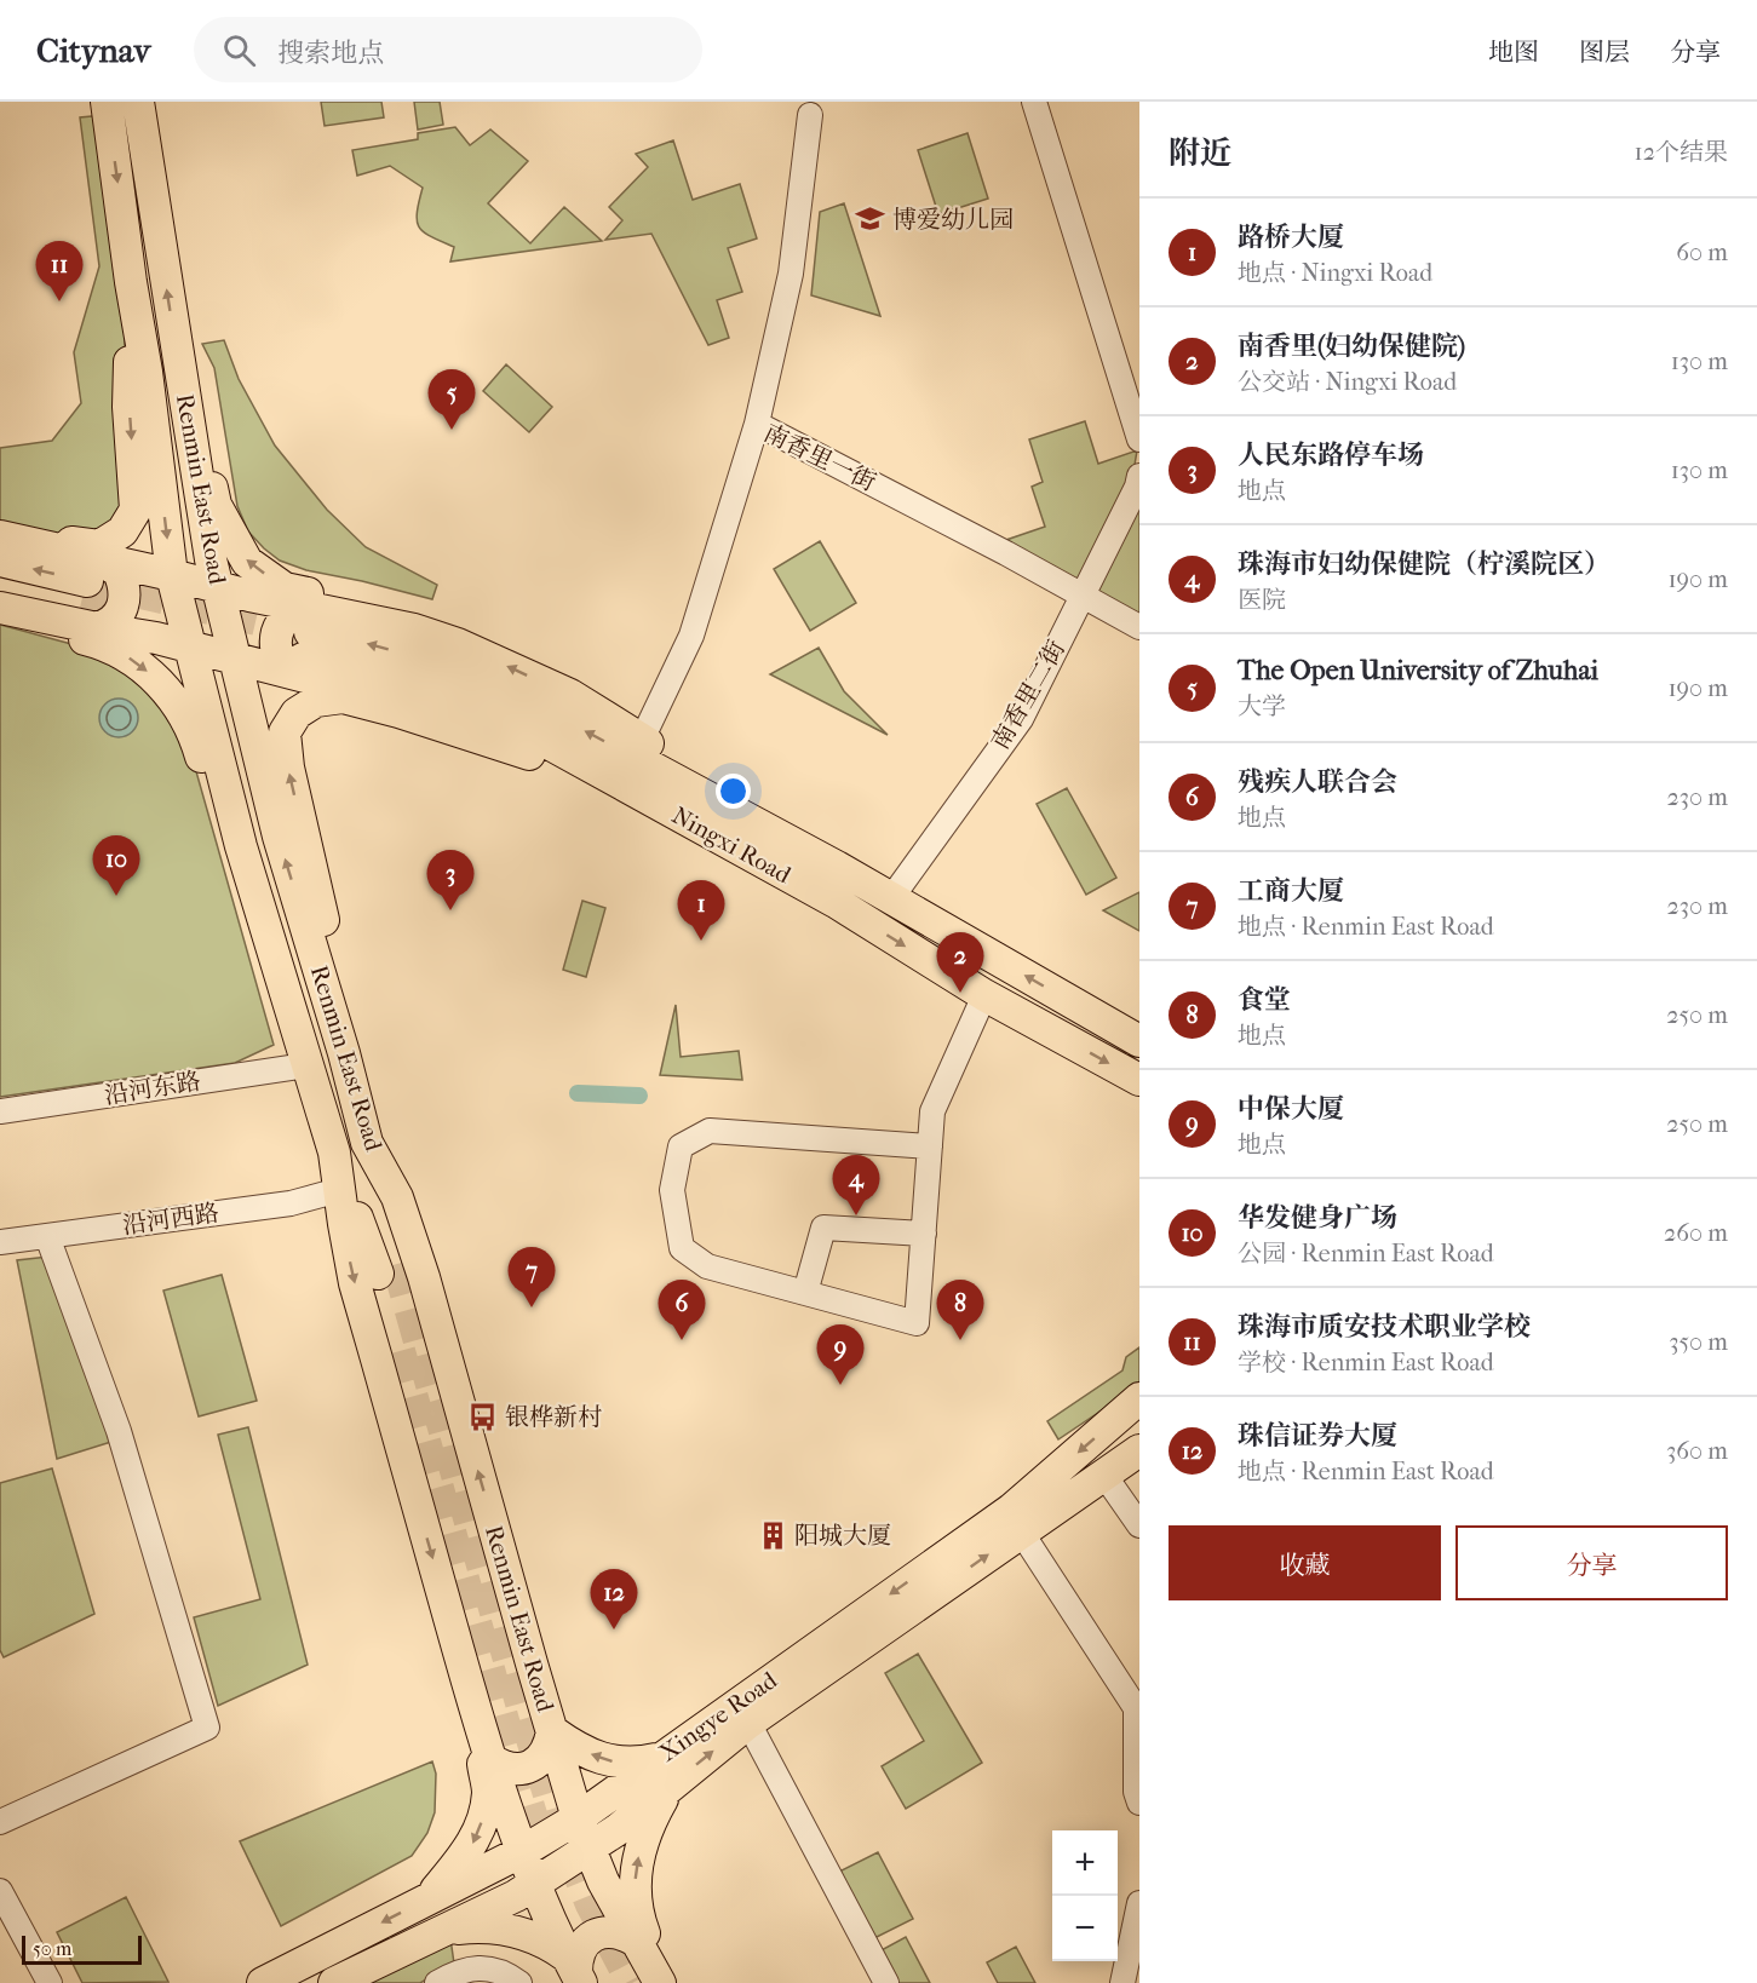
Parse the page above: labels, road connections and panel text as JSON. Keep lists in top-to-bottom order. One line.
{"streets":{"main road":["Renmin East Road","Ningxi Road","Xingye Road"],"street":["南香里一街","南香里二街","沿河东路","沿河西路"]},"crossings":[["南香里一街","南香里二街"],["Renmin East Road","沿河东路"],["Renmin East Road","沿河西路"],["Renmin East Road","Xingye Road"],["南香里二街","Ningxi Road"]],"places":{"school or university":["博爱幼儿园"],"bus stop":["银桦新村"],"building":["阳城大厦"]},"scale_bar":"50 m","page":{"header":"Citynav","search":"搜索地点","nav":["地图","图层","分享"],"heading":["附近","12个结果"],"list":[{"mark":"1","name":"路桥大厦","note":"地点 · Ningxi Road","value":"60 m"},{"mark":"2","name":"南香里(妇幼保健院)","note":"公交站 · Ningxi Road","value":"130 m"},{"mark":"3","name":"人民东路停车场","note":"地点","value":"130 m"},{"mark":"4","name":"珠海市妇幼保健院（柠溪院区）","note":"医院","value":"190 m"},{"mark":"5","name":"The Open University of Zhuhai","note":"大学","value":"190 m"},{"mark":"6","name":"残疾人联合会","note":"地点","value":"230 m"},{"mark":"7","name":"工商大厦","note":"地点 · Renmin East Road","value":"230 m"},{"mark":"8","name":"食堂","note":"地点","value":"250 m"},{"mark":"9","name":"中保大厦","note":"地点","value":"250 m"},{"mark":"10","name":"华发健身广场","note":"公园 · Renmin East Road","value":"260 m"},{"mark":"11","name":"珠海市质安技术职业学校","note":"学校 · Renmin East Road","value":"350 m"},{"mark":"12","name":"珠信证券大厦","note":"地点 · Renmin East Road","value":"360 m"}],"pins":["11","5","10","3","1","2","4","7","6","8","9","12"],"buttons":["收藏","分享"],"map_buttons":["+","−"],"scale":"50 m"}}
